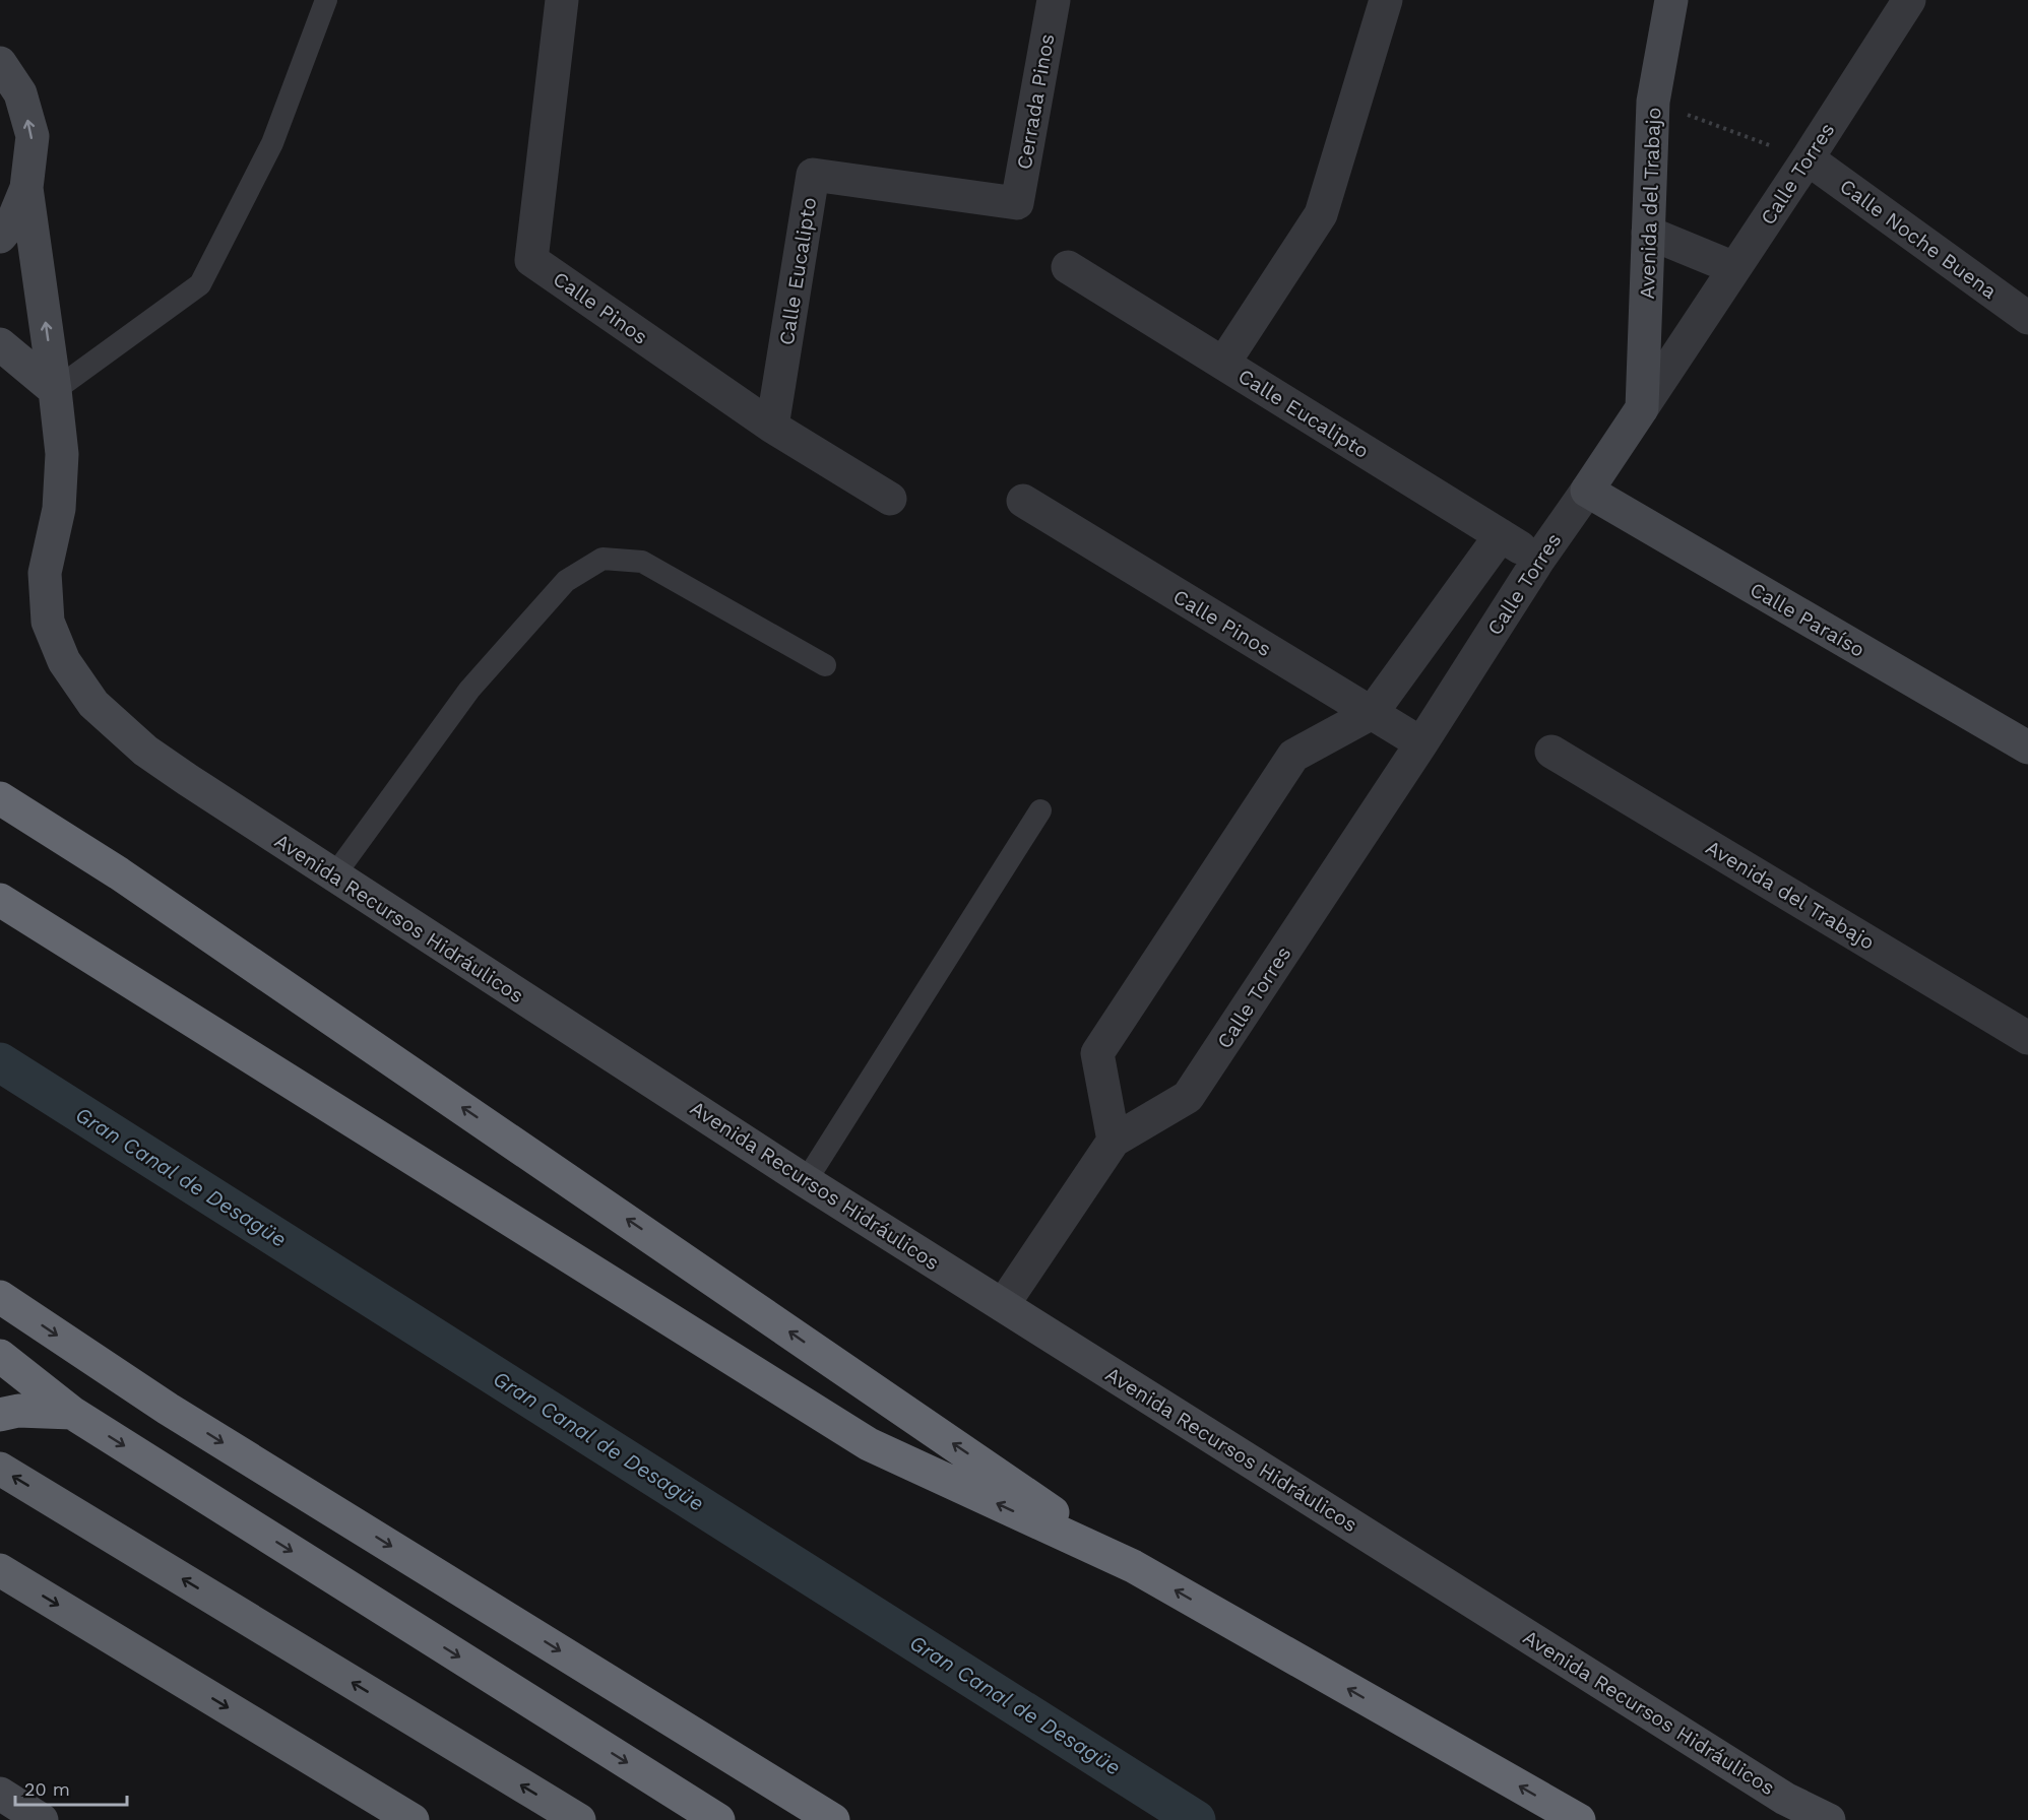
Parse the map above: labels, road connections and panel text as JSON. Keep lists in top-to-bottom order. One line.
{"streets":{"main road":["Calle Torres","Avenida del Trabajo","Calle Paraíso","Avenida Recursos Hidráulicos"],"street":["Cerrada Pinos","Calle Noche Buena","Calle Eucalipto","Calle Pinos"]},"crossings":[["Cerrada Pinos","Calle Eucalipto"],["Calle Torres","Avenida del Trabajo"],["Calle Torres","Calle Noche Buena"],["Calle Torres","Calle Eucalipto"],["Calle Torres","Calle Pinos"],["Calle Torres","Calle Paraíso"],["Calle Torres","Avenida Recursos Hidráulicos"],["Calle Eucalipto","Calle Pinos"]],"water":["Gran Canal de Desagüe"],"scale_bar":"20 m"}
